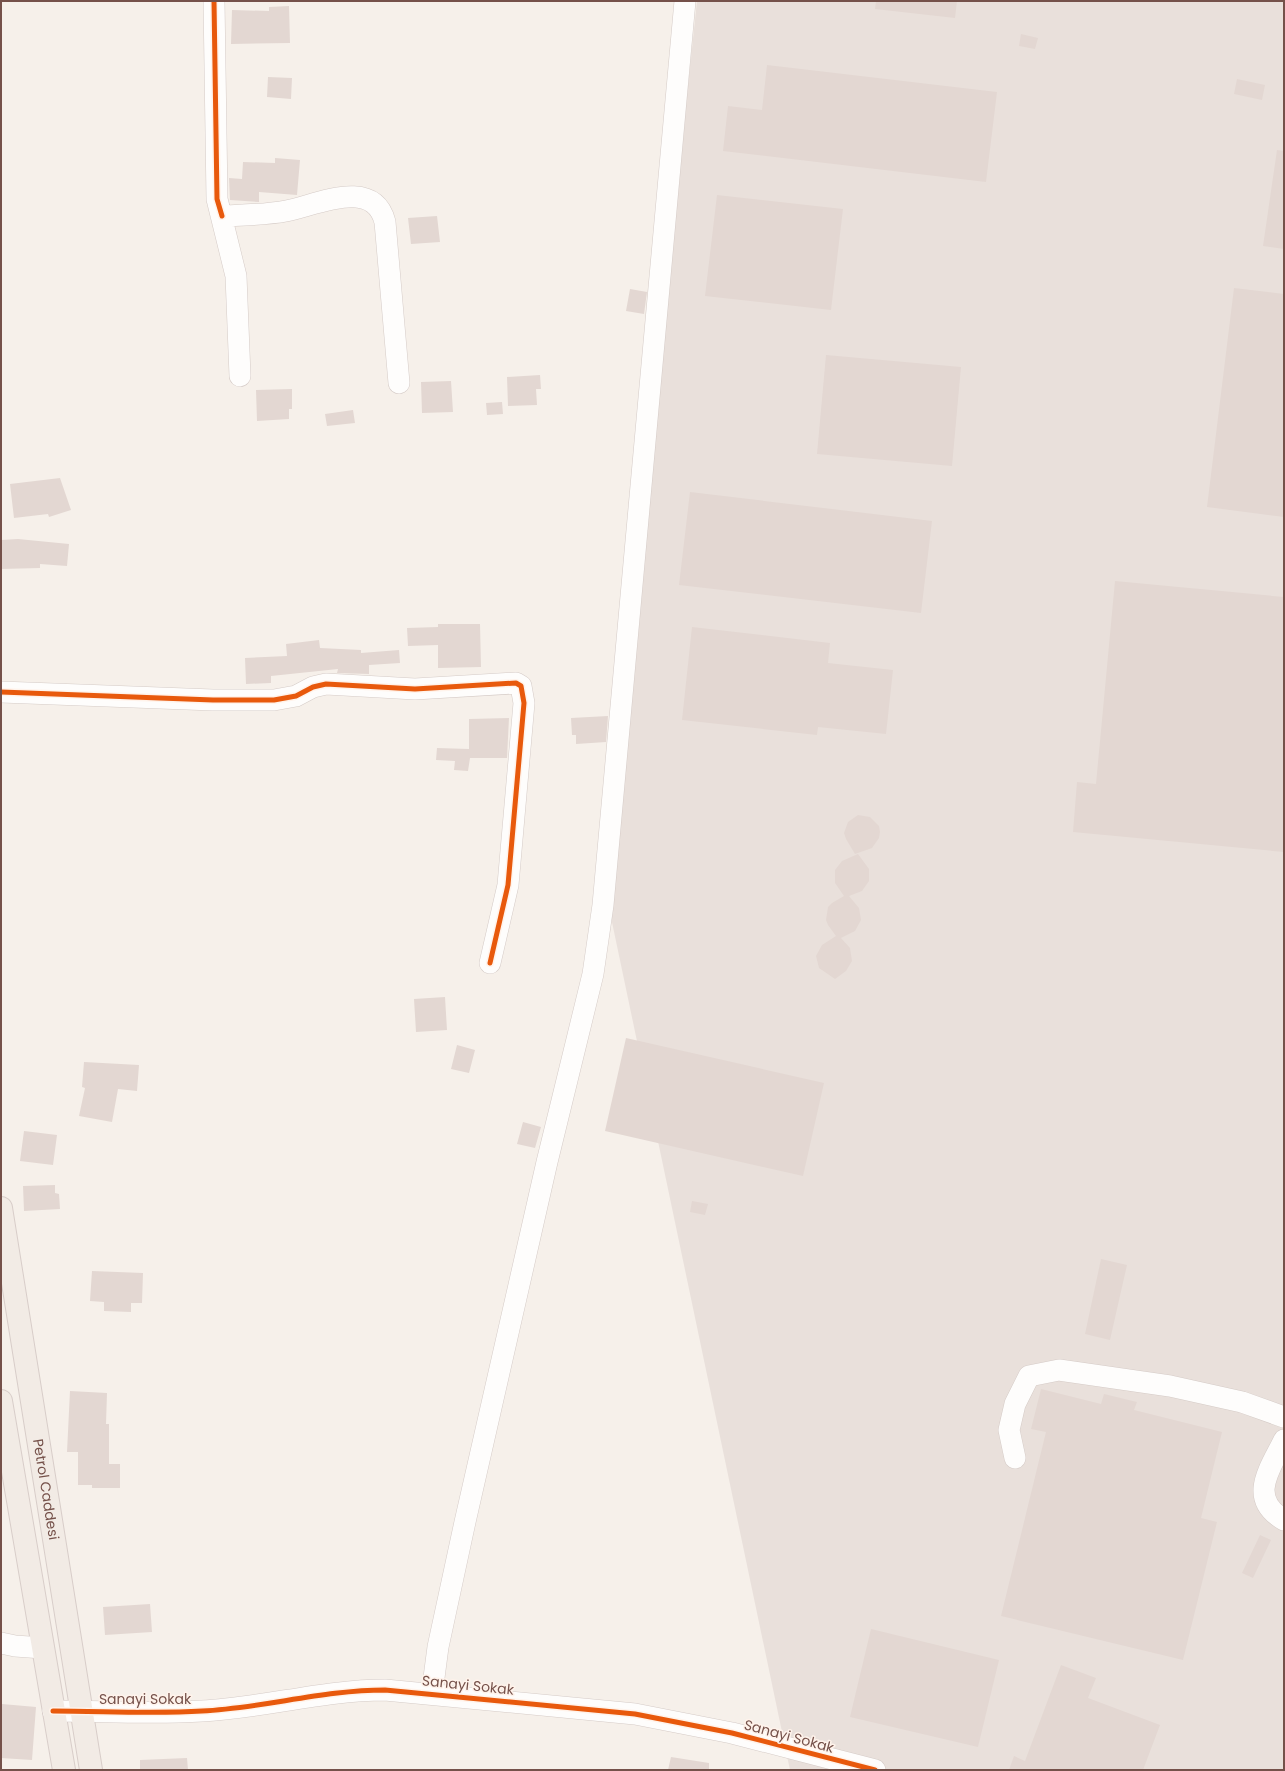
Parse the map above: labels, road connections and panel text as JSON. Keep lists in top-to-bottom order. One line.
{"streets":{"main road":["Petrol Caddesi"],"street":["Sanayi Sokak"]},"crossings":[["Petrol Caddesi","Sanayi Sokak"]]}
